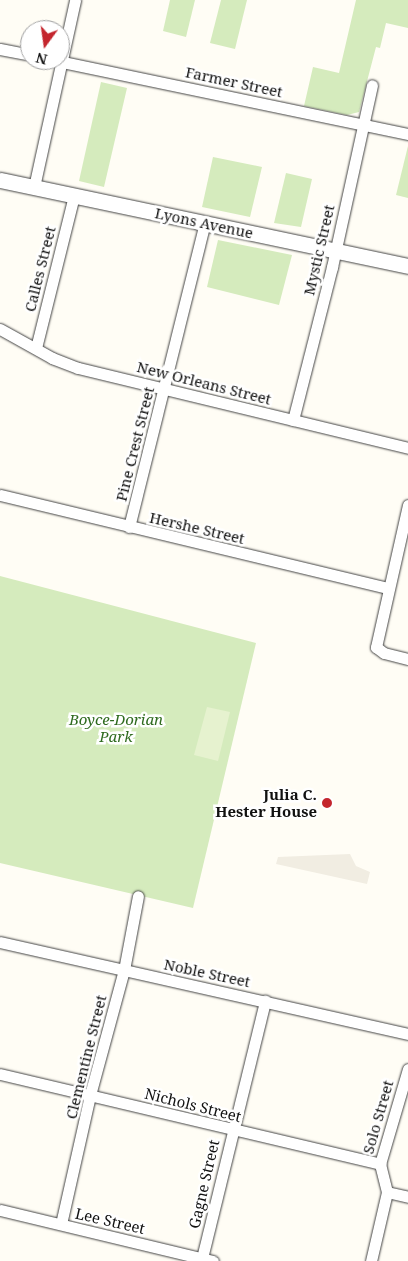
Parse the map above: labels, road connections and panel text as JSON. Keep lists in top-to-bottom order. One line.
{"streets":{"street":["Farmer Street","Lyons Avenue","Mystic Street","Calles Street","New Orleans Street","Pine Crest Street","Hershe Street","Noble Street","Clementine Street","Nichols Street","Solo Street","Gagne Street","Lee Street"]},"crossings":[["Farmer Street","Mystic Street"],["Lyons Avenue","Mystic Street"],["Lyons Avenue","Calles Street"],["Lyons Avenue","Pine Crest Street"],["Mystic Street","New Orleans Street"],["Calles Street","New Orleans Street"],["New Orleans Street","Pine Crest Street"],["Pine Crest Street","Hershe Street"],["Noble Street","Clementine Street"],["Noble Street","Gagne Street"],["Clementine Street","Nichols Street"],["Clementine Street","Lee Street"],["Nichols Street","Solo Street"],["Nichols Street","Gagne Street"],["Gagne Street","Lee Street"]],"parks":["Boyce-Dorian Park"],"places":["Julia C. Hester House"],"north":"bottom"}
